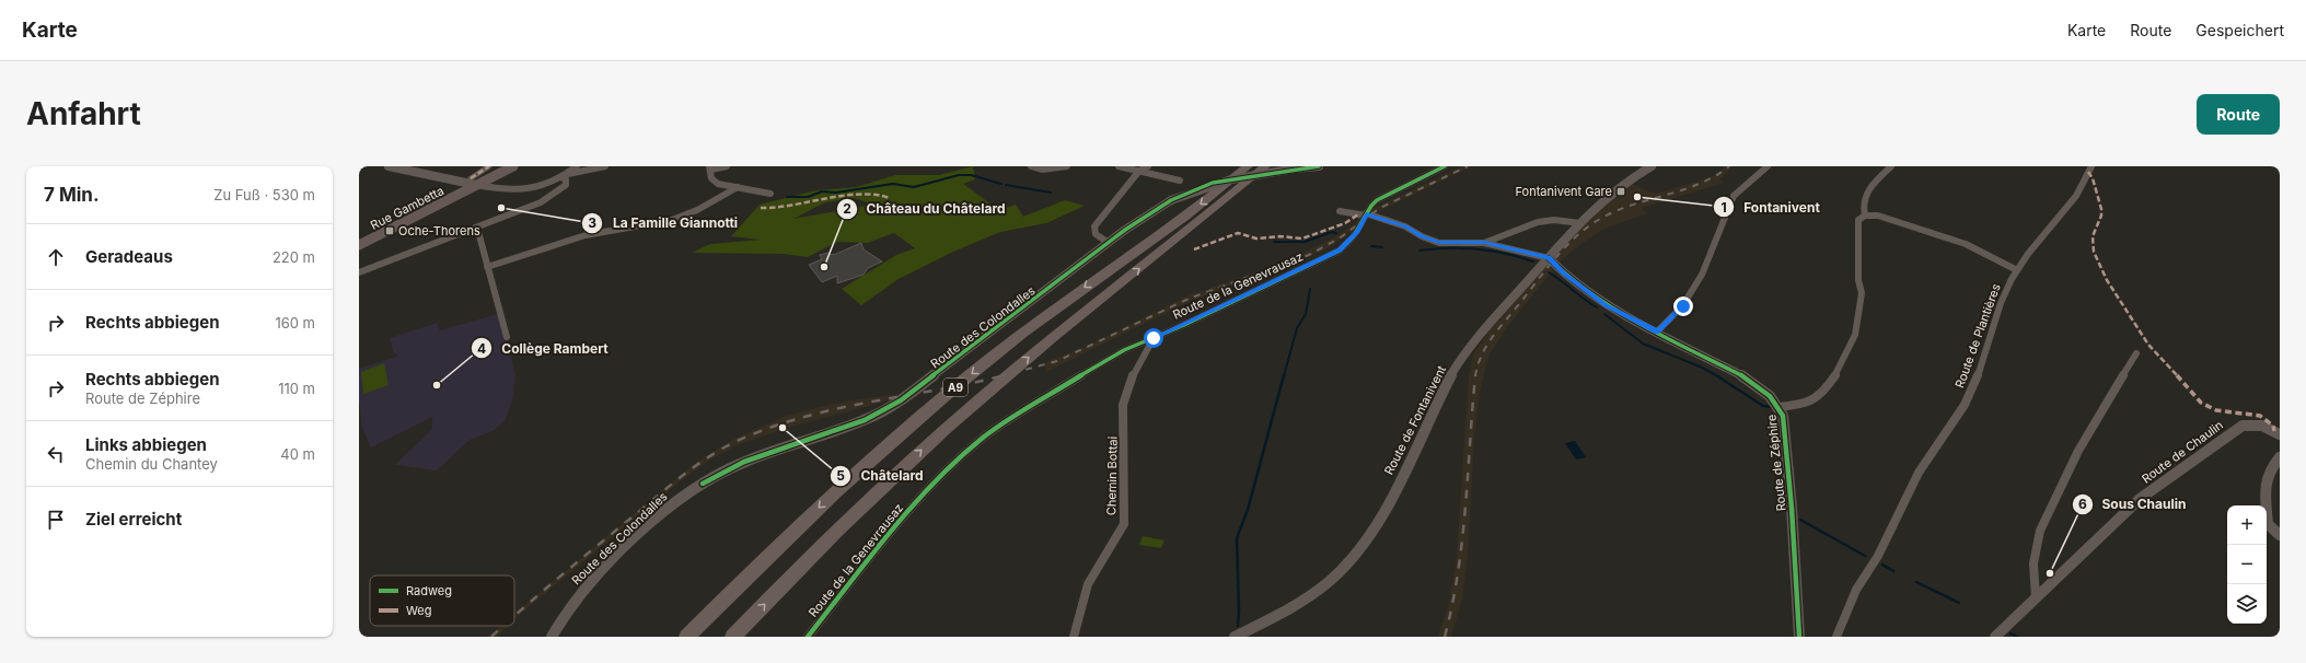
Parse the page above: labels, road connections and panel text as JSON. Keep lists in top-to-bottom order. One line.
{"streets":{"highway":["A9"],"main road":["Rue Gambetta"],"street":["Route de la Genevrausaz","Route des Colondalles","Route de Plantières","Route de Fontanivent","Route de Chaulin","Route de Zéphire","Chemin Bottai"]},"crossings":[["Route de la Genevrausaz","Chemin Bottai"],["Route de Fontanivent","Route de Zéphire"]],"places":{"transit":["Fontanivent Gare","Oche-Thorens"],"other":["Fontanivent","La Famille Giannotti","Château du Châtelard","Collège Rambert","Châtelard","Sous Chaulin"]},"legend":["Radweg","Weg"],"page":{"header":"Karte","nav":["Karte","Route","Gespeichert"],"buttons":"Route","title":"Anfahrt","heading":["7 Min.","Zu Fuß · 530 m"],"list":[["Geradeaus","220 m"],["Rechts abbiegen","160 m"],["Rechts abbiegen","Route de Zéphire","110 m"],["Links abbiegen","Chemin du Chantey","40 m"],"Ziel erreicht"],"map_buttons":["+","−"]}}
